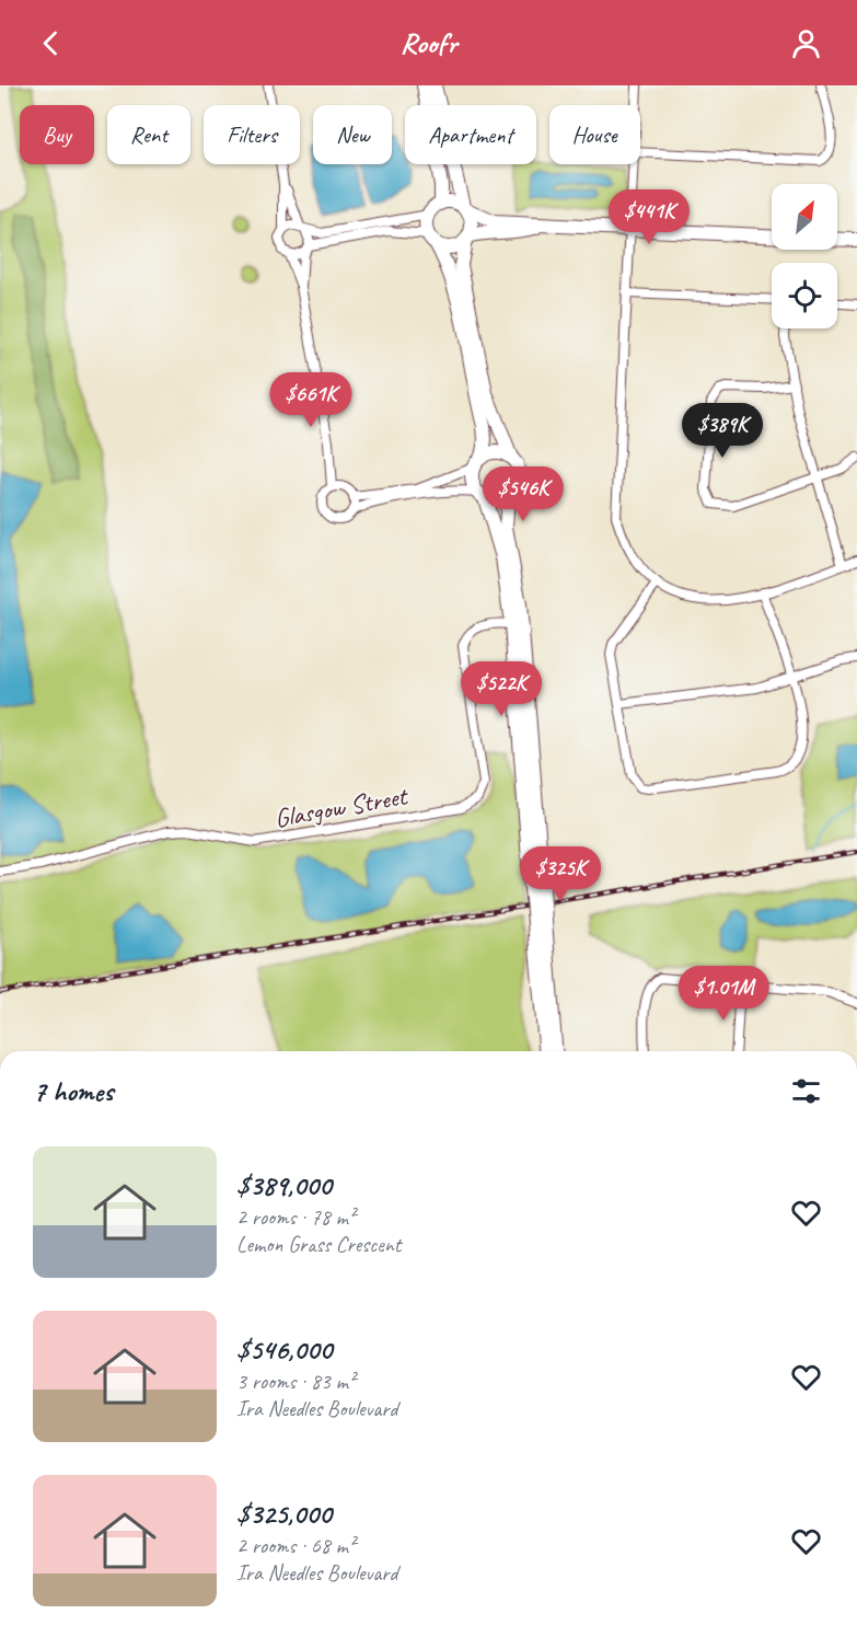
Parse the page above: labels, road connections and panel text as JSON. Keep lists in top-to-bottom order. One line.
{"streets":{"street":["Glasgow Street"]},"north":"top right","page":{"header":"Roofr","chip":["Buy","Rent","Filters","New","Apartment","House"],"price":["$441K","$661K","$389K","$546K","$522K","$325K","$1.01M"],"heading":"7 homes","list":[{"name":"$389,000","note":"2 rooms · 78 m² · Lemon Grass Crescent"},{"name":"$546,000","note":"3 rooms · 83 m² · Ira Needles Boulevard"},{"name":"$325,000","note":"2 rooms · 68 m² · Ira Needles Boulevard"}]}}
